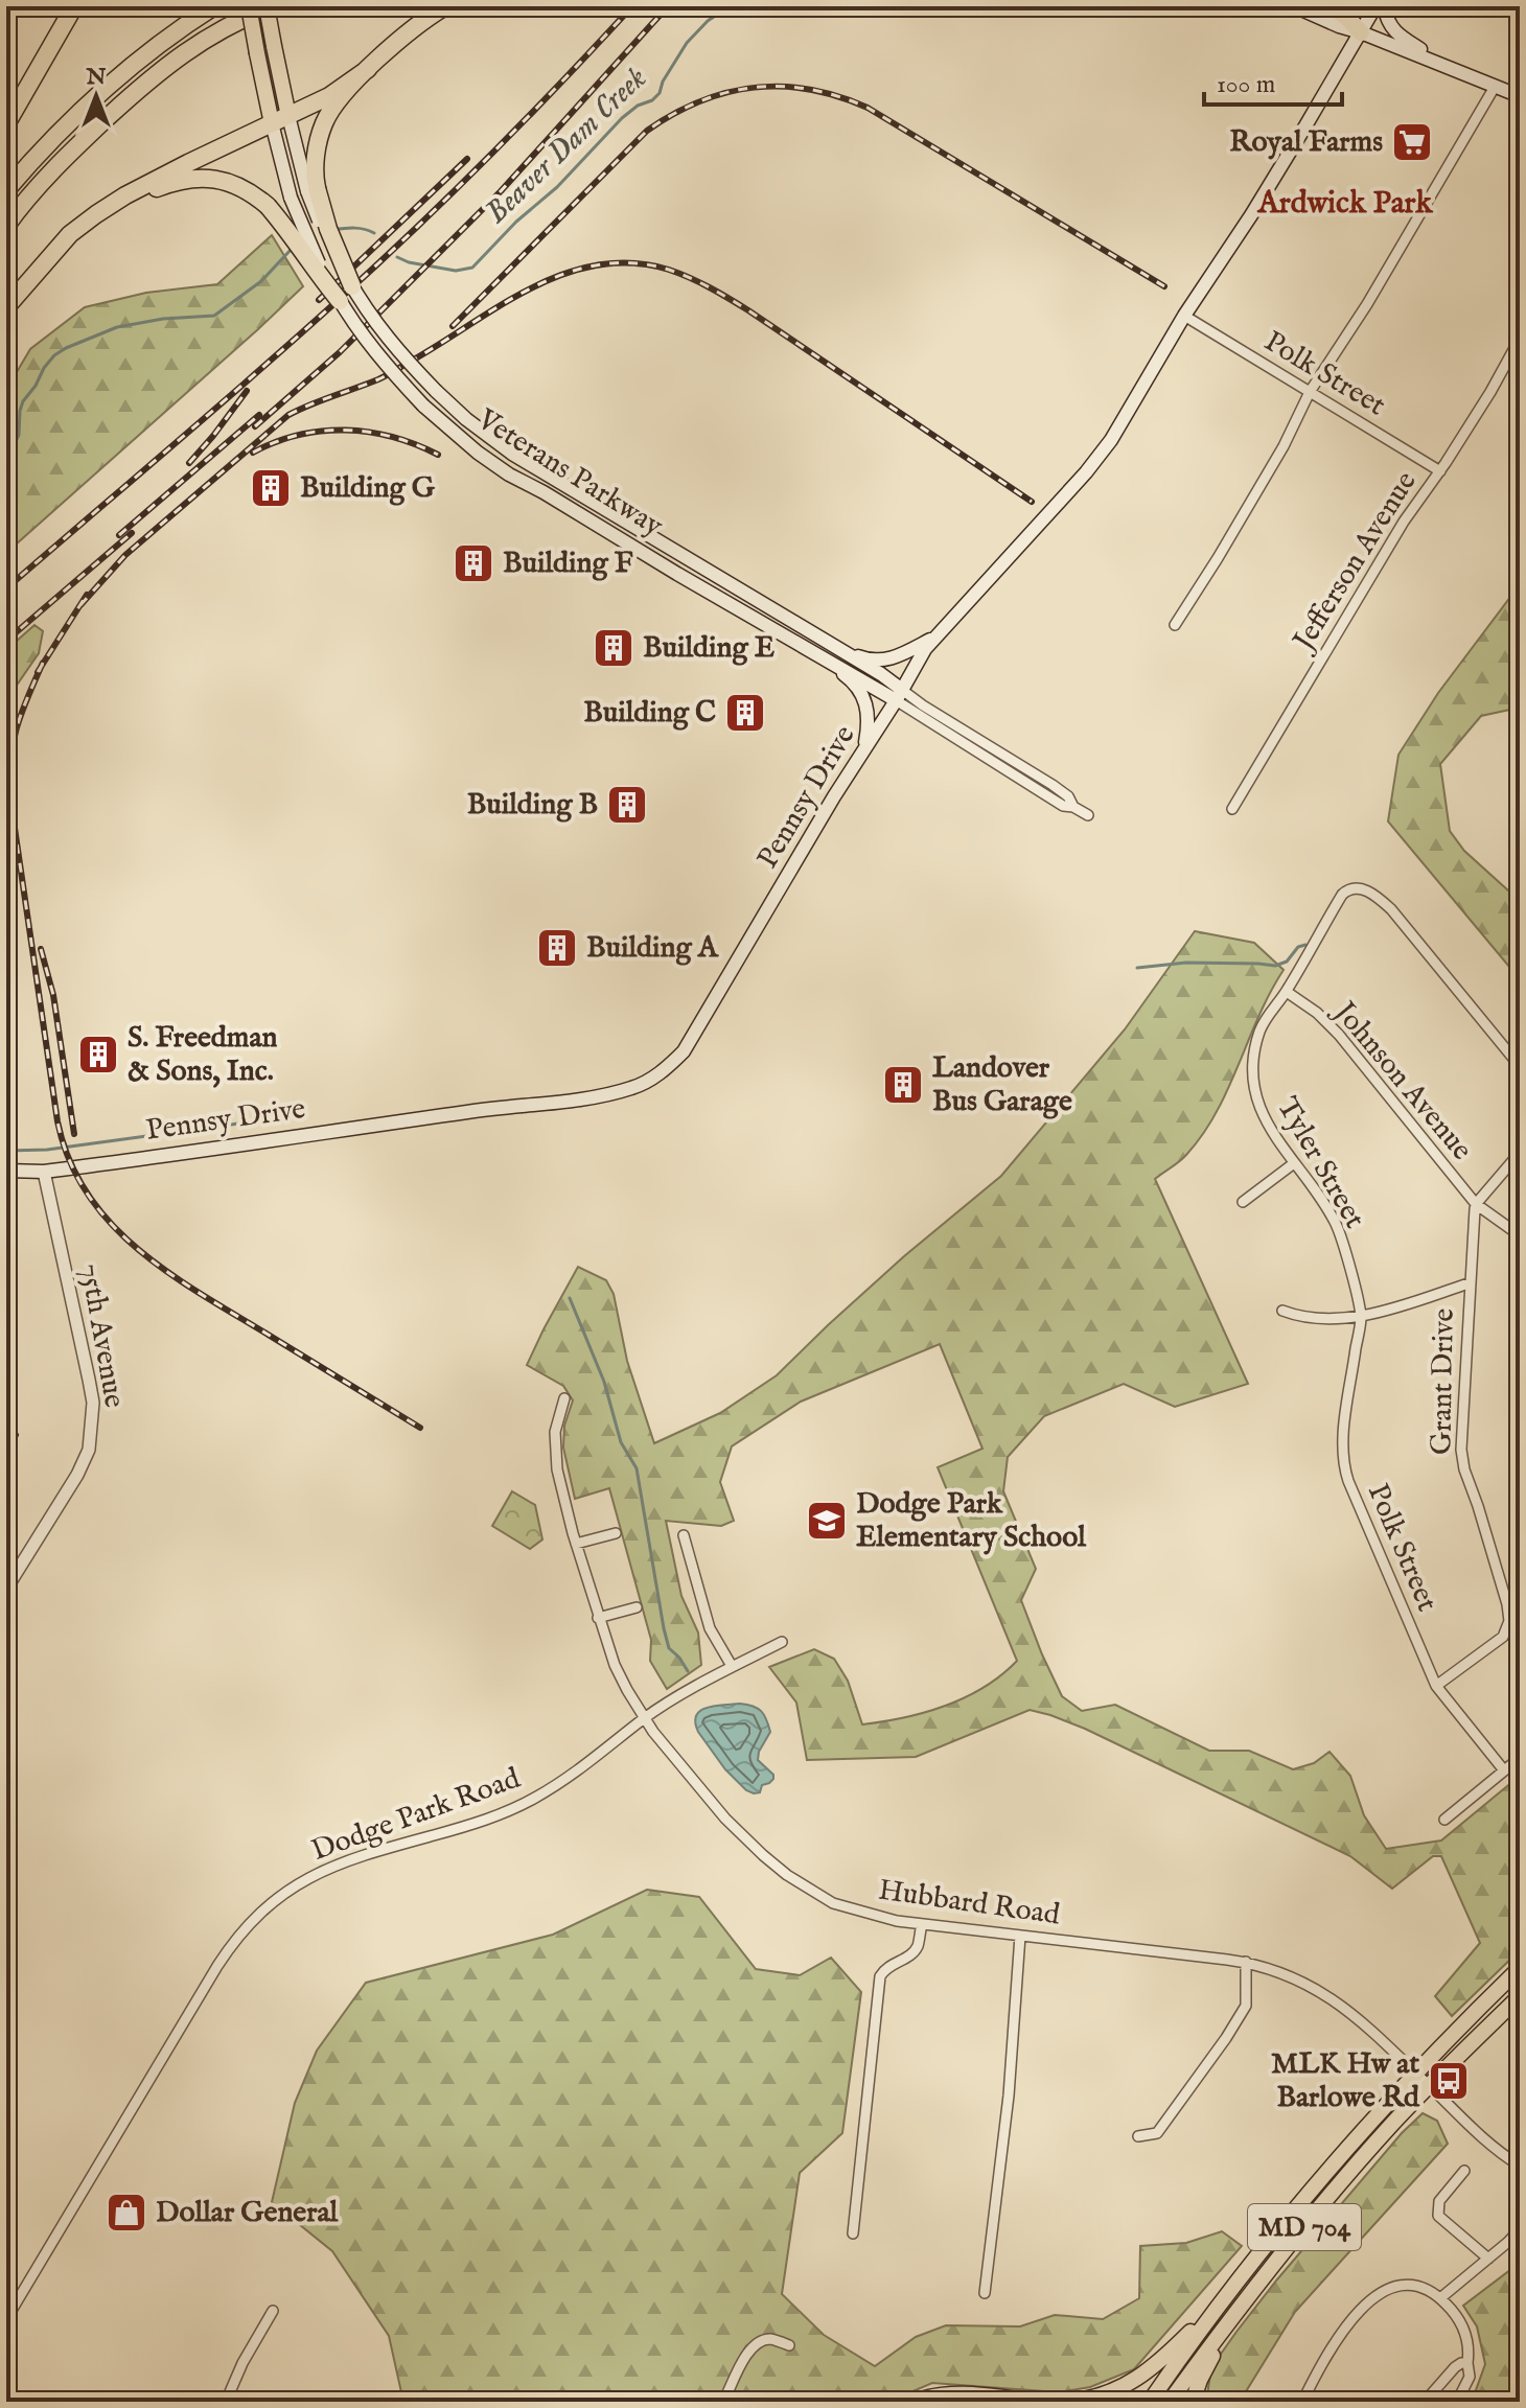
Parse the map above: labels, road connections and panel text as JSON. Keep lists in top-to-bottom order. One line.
{"streets":{"main road":["Veterans Parkway","Pennsy Drive","MD 704"],"street":["Polk Street","Jefferson Avenue","Johnson Avenue","Tyler Street","75th Avenue","Grant Drive","Dodge Park Road","Hubbard Road"]},"crossings":[["Polk Street","Jefferson Avenue"],["Polk Street","Pennsy Drive"],["Polk Street","Tyler Street"],["Polk Street","Grant Drive"],["Veterans Parkway","Pennsy Drive"],["Pennsy Drive","75th Avenue"],["Johnson Avenue","Tyler Street"],["Johnson Avenue","Grant Drive"],["Dodge Park Road","Hubbard Road"],["Hubbard Road","MD 704"]],"districts":["Ardwick Park"],"water":["Beaver Dam Creek"],"places":{"supermarket":["Royal Farms"],"building":["Building G","Building F","Building E","Building C","Building B","Building A","S. Freedman & Sons, Inc.","Landover Bus Garage"],"school or university":["Dodge Park Elementary School"],"bus stop":["MLK Hw at Barlowe Rd"],"shop":["Dollar General"]},"scale_bar":"100 m","north":"top"}
